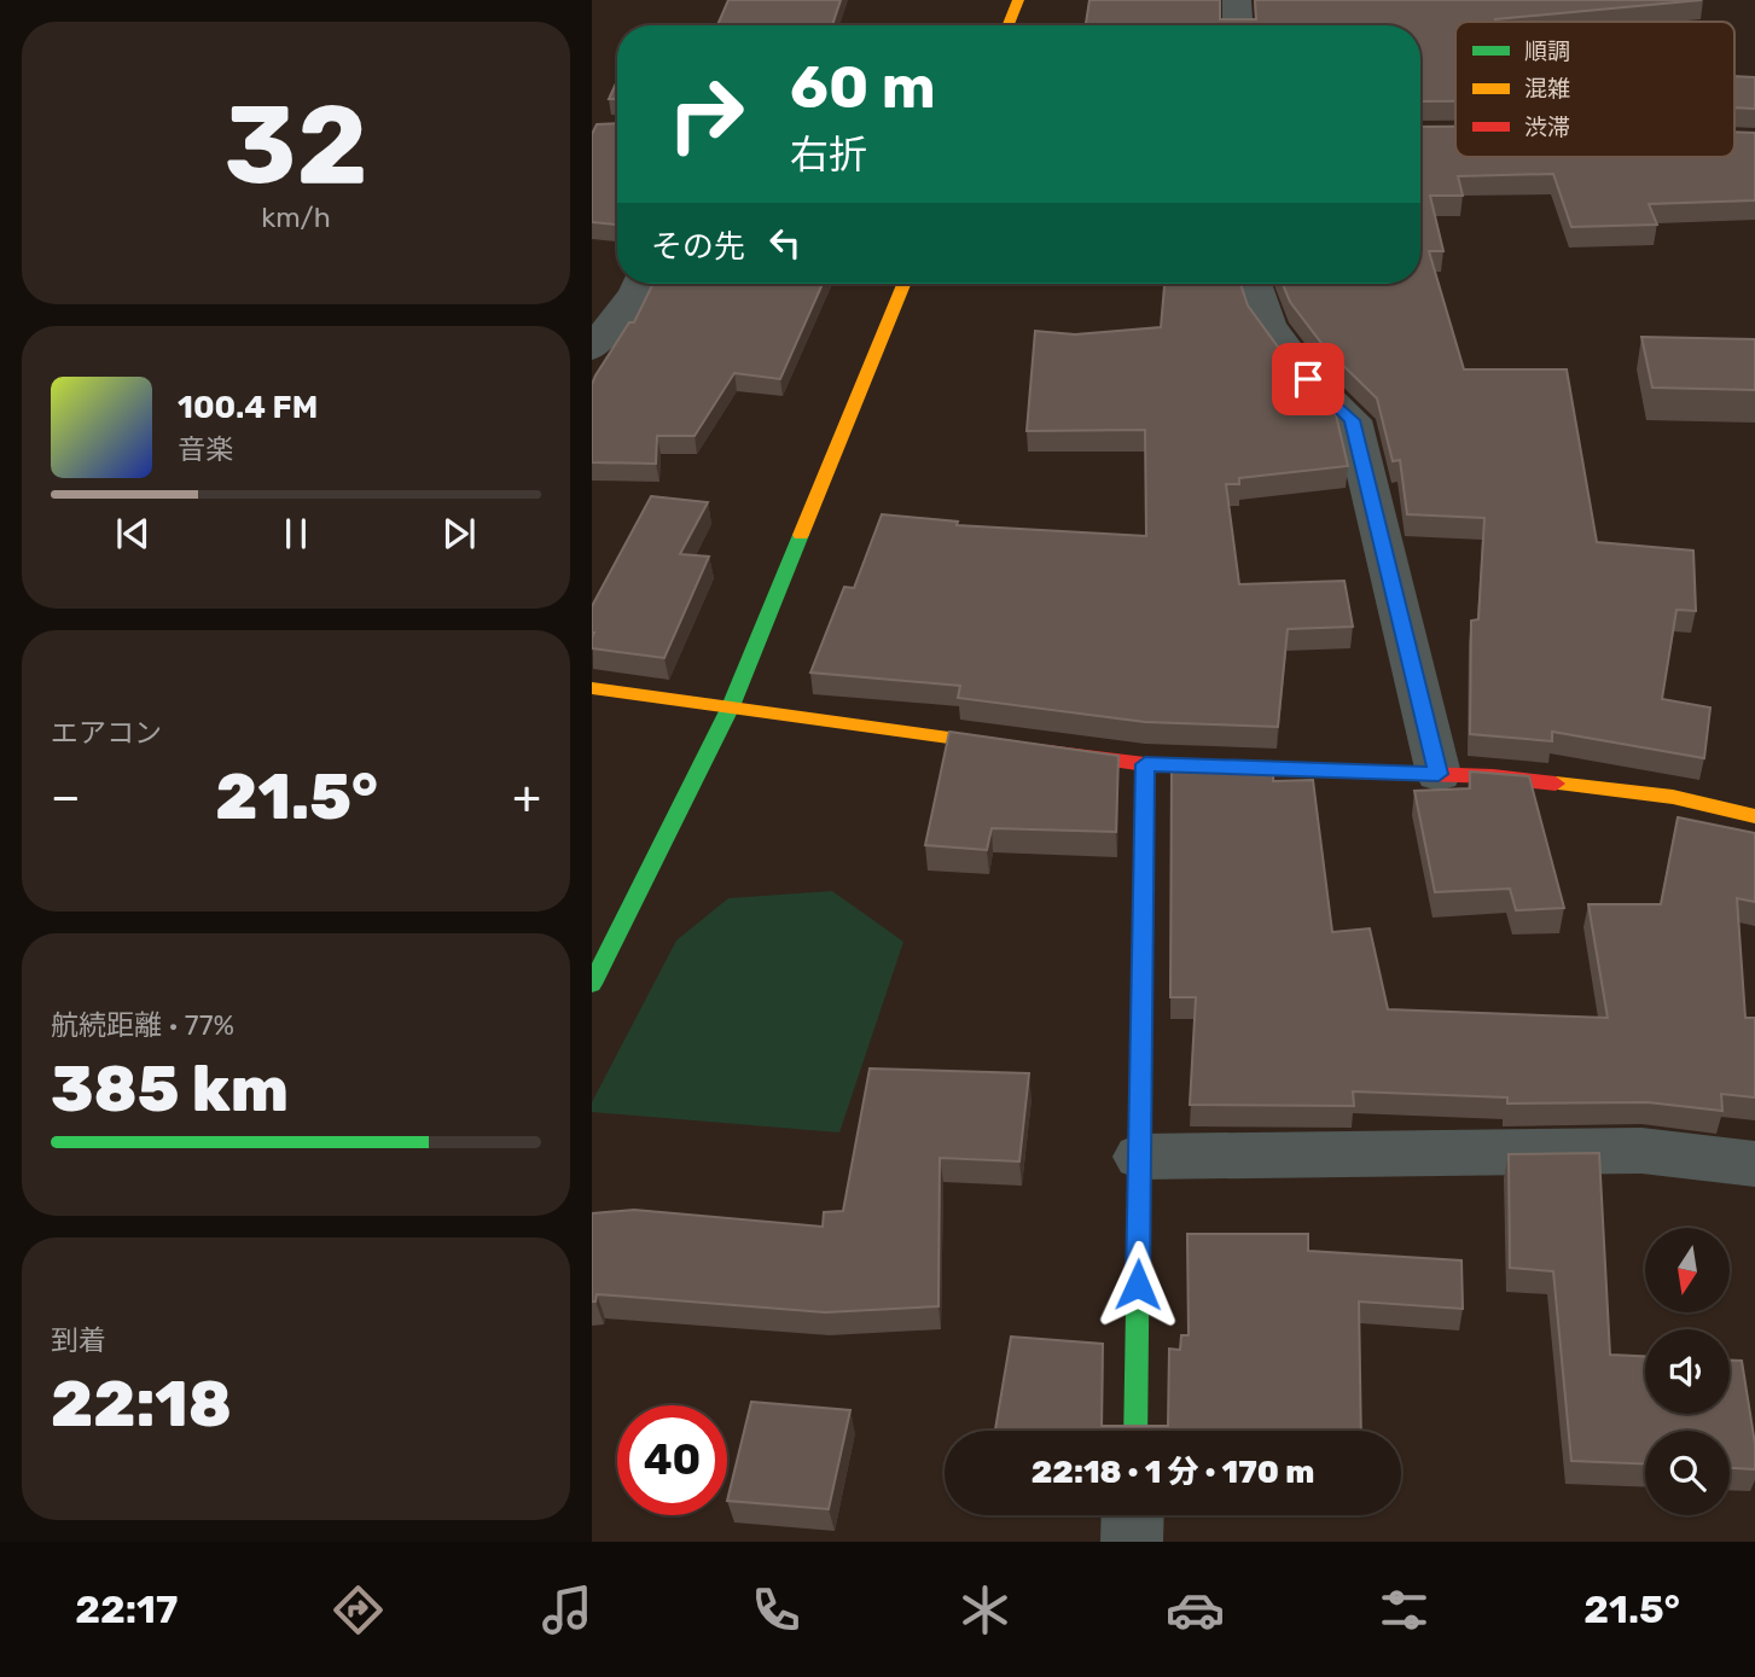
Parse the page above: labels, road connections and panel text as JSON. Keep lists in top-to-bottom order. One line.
{"legend":["順調","混雑","渋滞"],"north":"bottom","page":{"tile":[["32","km/h"],"エアコン",["航続距離 · 77%","385 km"],["到着","22:18"]],"turn":["60 m","右折"],"then":"その先","song":["100.4 FM","音楽"],"heat":["−","21.5°","+"],"limit":"40","trip":"22:18 · 1 分 · 170 m","tabs":["22:17","21.5°"]}}
